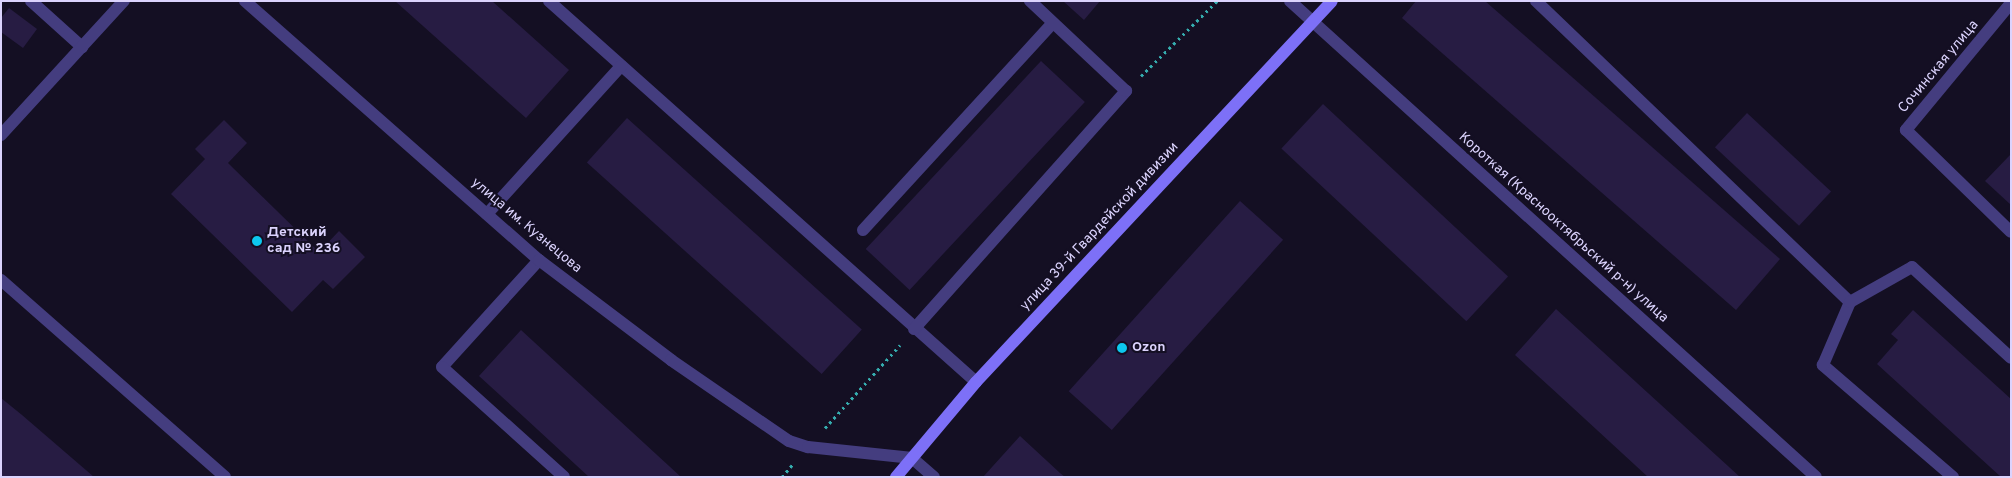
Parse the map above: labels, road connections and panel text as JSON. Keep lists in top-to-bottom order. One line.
{"streets":{"main road":["улица 39-й Гвардейской дивизии"],"street":["Сочинская улица","улица им. Кузнецова","Короткая (Краснооктябрьский р-н) улица"]},"crossings":[["улица им. Кузнецова","улица 39-й Гвардейской дивизии"],["улица 39-й Гвардейской дивизии","Короткая (Краснооктябрьский р-н) улица"]],"places":["Детский сад № 236","Ozon"]}
